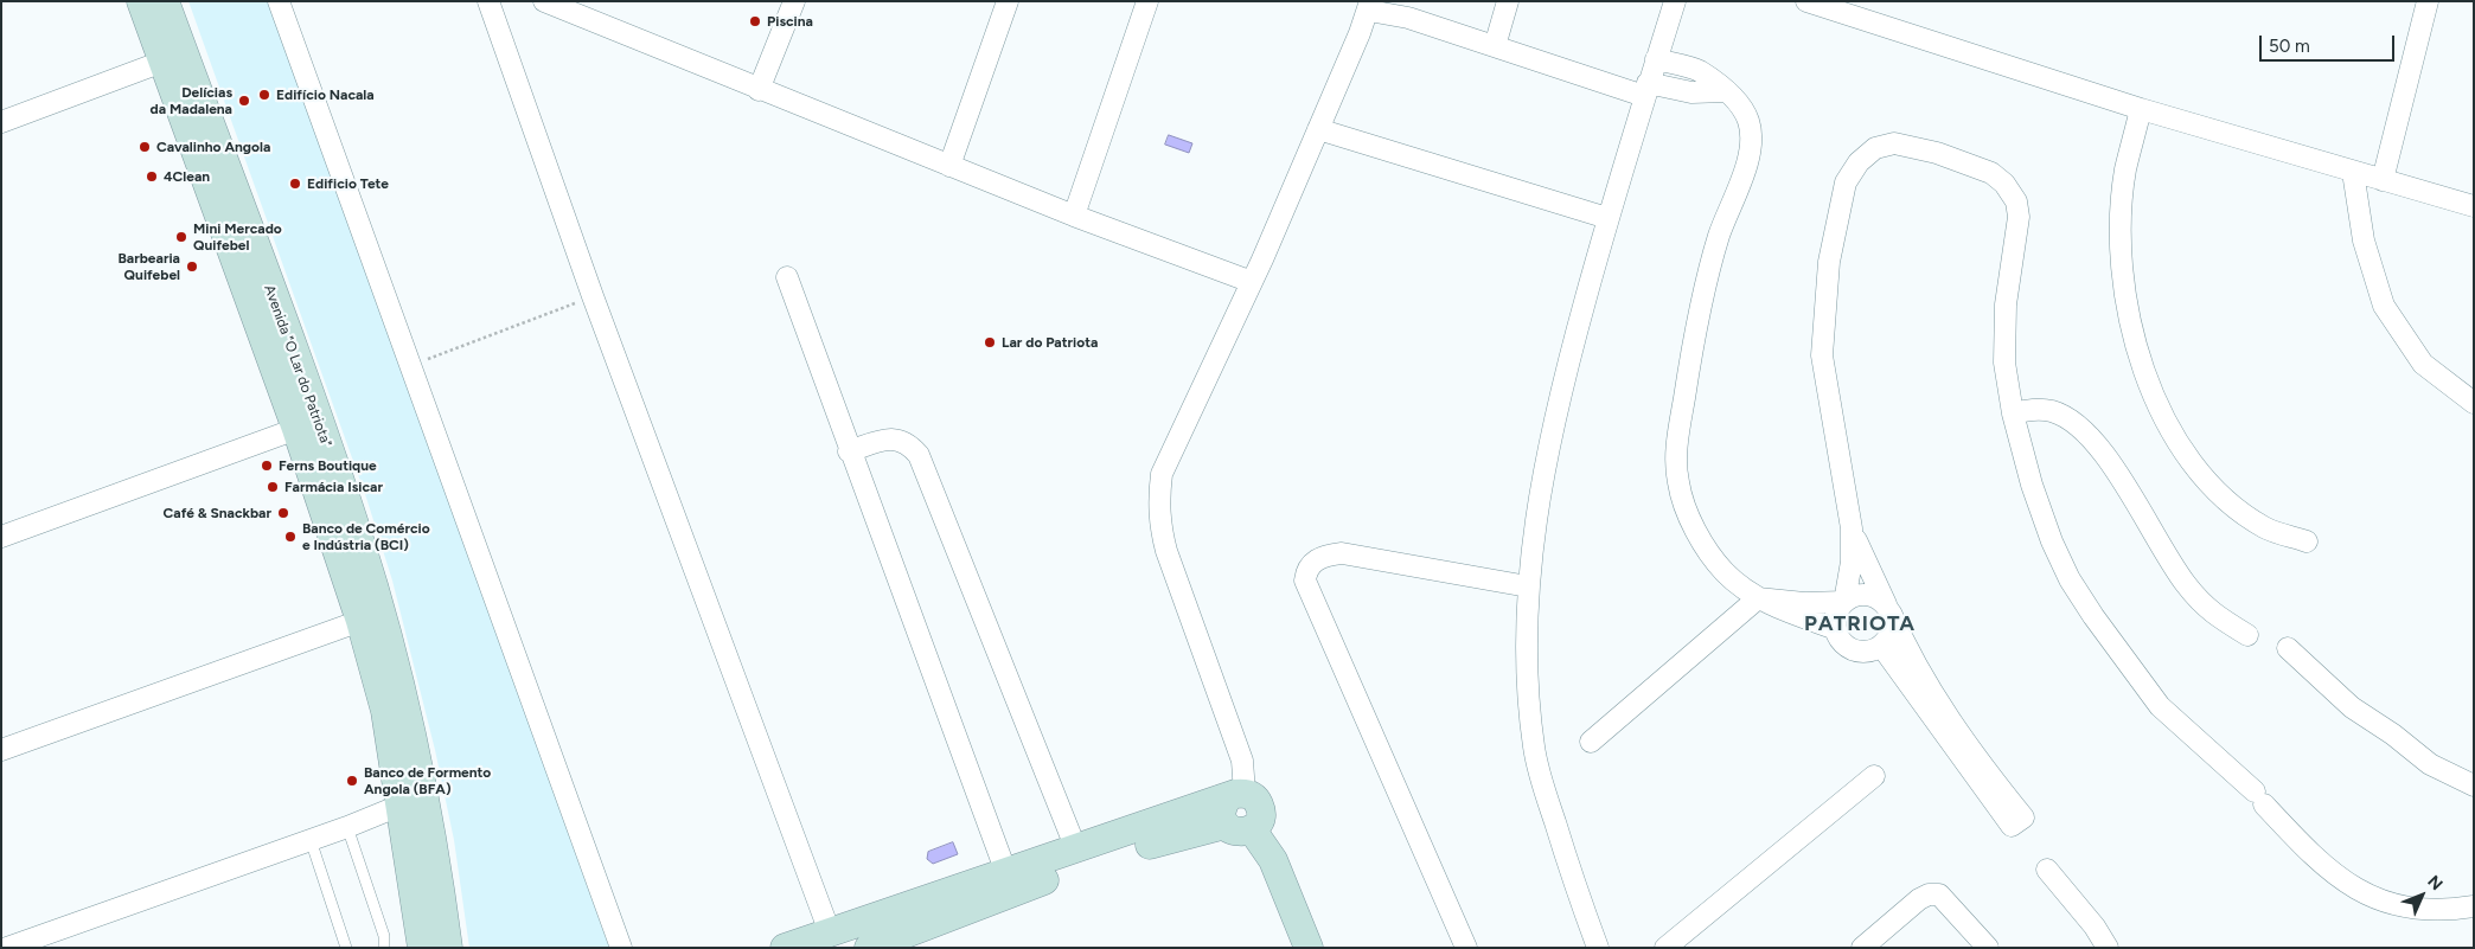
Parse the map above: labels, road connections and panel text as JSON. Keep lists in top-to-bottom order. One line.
{"streets":{"main road":["Avenida \"O Lar do Patriota\""]},"districts":["PATRIOTA"],"places":["Piscina","Edifício Nacala","Delícias da Madalena","Cavalinho Angola","4Clean","Edificio Tete","Mini Mercado Quifebel","Barbearia Quifebel","Lar do Patriota","Ferns Boutique","Farmácia Isicar","Café & Snackbar","Banco de Comércio e Indústria (BCI)","Banco de Formento Angola (BFA)"],"scale_bar":"50 m","north":"top right"}
